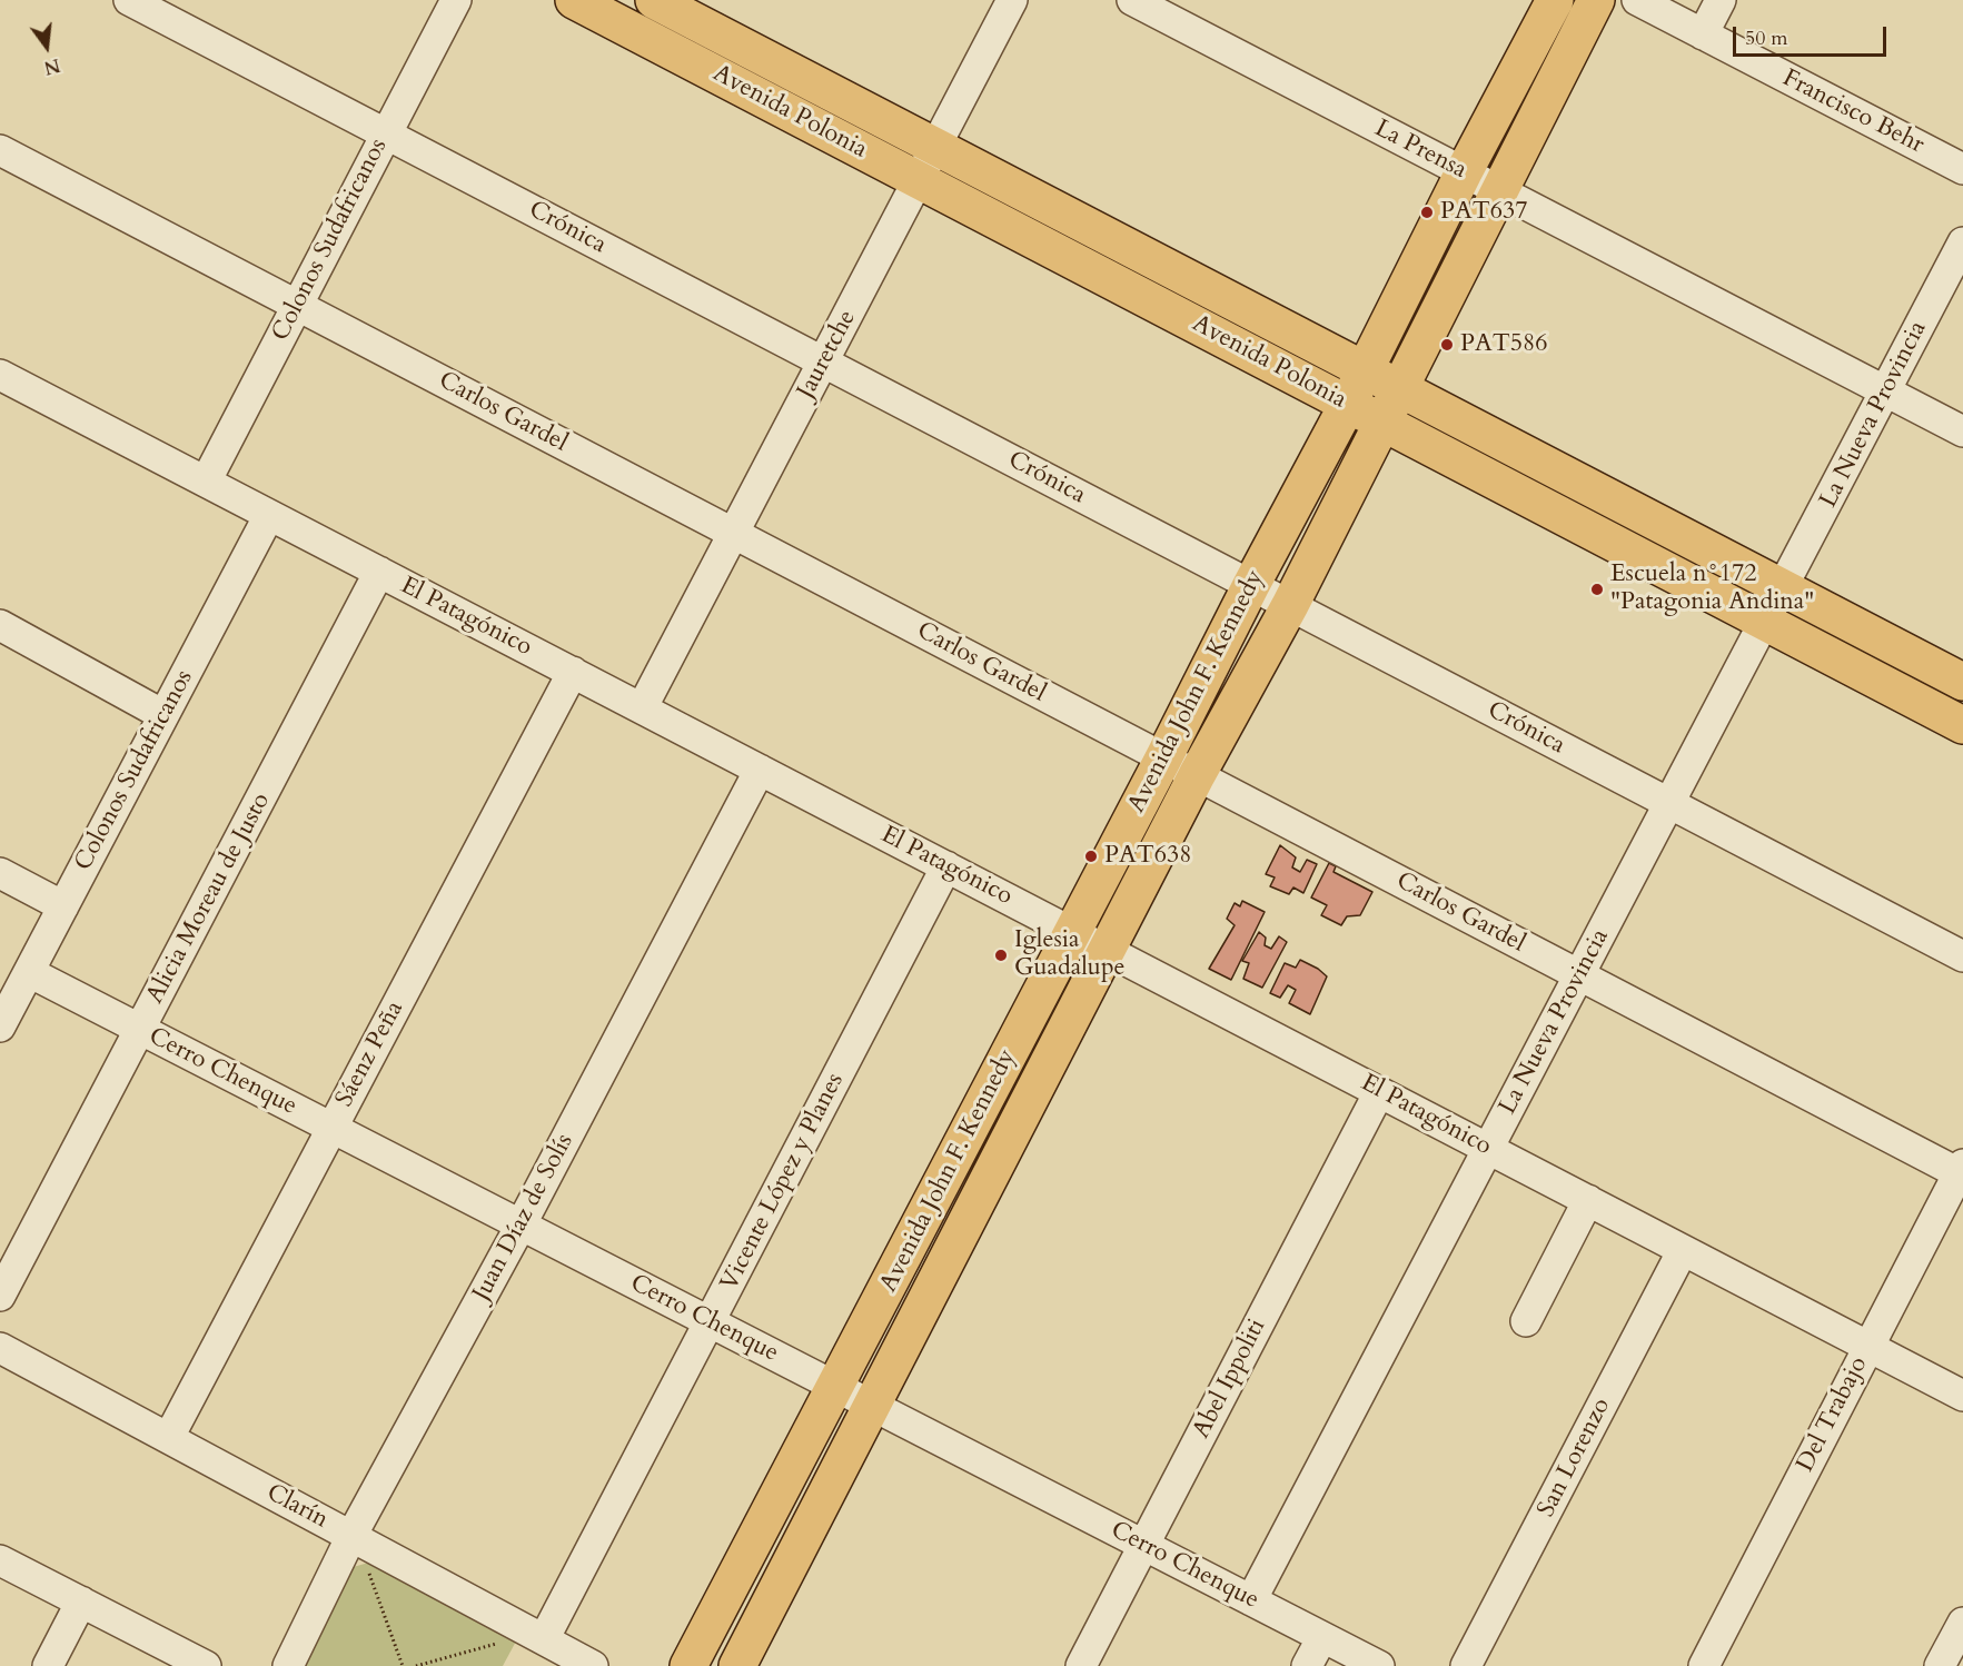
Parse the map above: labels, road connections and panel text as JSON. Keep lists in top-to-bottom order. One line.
{"streets":{"main road":["Avenida Polonia","Avenida John F. Kennedy"],"street":["Francisco Behr","La Prensa","Crónica","Colonos Sudafricanos","Jauretche","Carlos Gardel","La Nueva Provincia","El Patagónico","Alicia Moreau de Justo","Sáenz Peña","Cerro Chenque","Vicente López y Planes","Juan Díaz de Solís","Abel Ippoliti","Del Trabajo","San Lorenzo","Clarín"]},"crossings":[["Avenida Polonia","Jauretche"],["Avenida Polonia","La Nueva Provincia"],["Avenida Polonia","Avenida John F. Kennedy"],["La Prensa","La Nueva Provincia"],["La Prensa","Avenida John F. Kennedy"],["Crónica","Colonos Sudafricanos"],["Crónica","Jauretche"],["Crónica","La Nueva Provincia"],["Crónica","Avenida John F. Kennedy"],["Colonos Sudafricanos","Carlos Gardel"],["Colonos Sudafricanos","El Patagónico"],["Colonos Sudafricanos","Cerro Chenque"],["Jauretche","Carlos Gardel"],["Jauretche","El Patagónico"],["Carlos Gardel","La Nueva Provincia"],["Carlos Gardel","Avenida John F. Kennedy"],["Carlos Gardel","Del Trabajo"],["La Nueva Provincia","El Patagónico"],["La Nueva Provincia","Cerro Chenque"],["El Patagónico","Avenida John F. Kennedy"],["El Patagónico","Alicia Moreau de Justo"],["El Patagónico","Sáenz Peña"],["El Patagónico","Vicente López y Planes"],["El Patagónico","Juan Díaz de Solís"],["El Patagónico","Abel Ippoliti"],["El Patagónico","Del Trabajo"],["El Patagónico","San Lorenzo"],["Avenida John F. Kennedy","Cerro Chenque"],["Alicia Moreau de Justo","Cerro Chenque"],["Sáenz Peña","Cerro Chenque"],["Sáenz Peña","Clarín"],["Cerro Chenque","Vicente López y Planes"],["Cerro Chenque","Juan Díaz de Solís"],["Cerro Chenque","Abel Ippoliti"],["Vicente López y Planes","Clarín"],["Juan Díaz de Solís","Clarín"]],"places":["PAT637","PAT586","Escuela n°172 \"Patagonia Andina\"","PAT638","Iglesia Guadalupe"],"scale_bar":"50 m","north":"bottom"}
